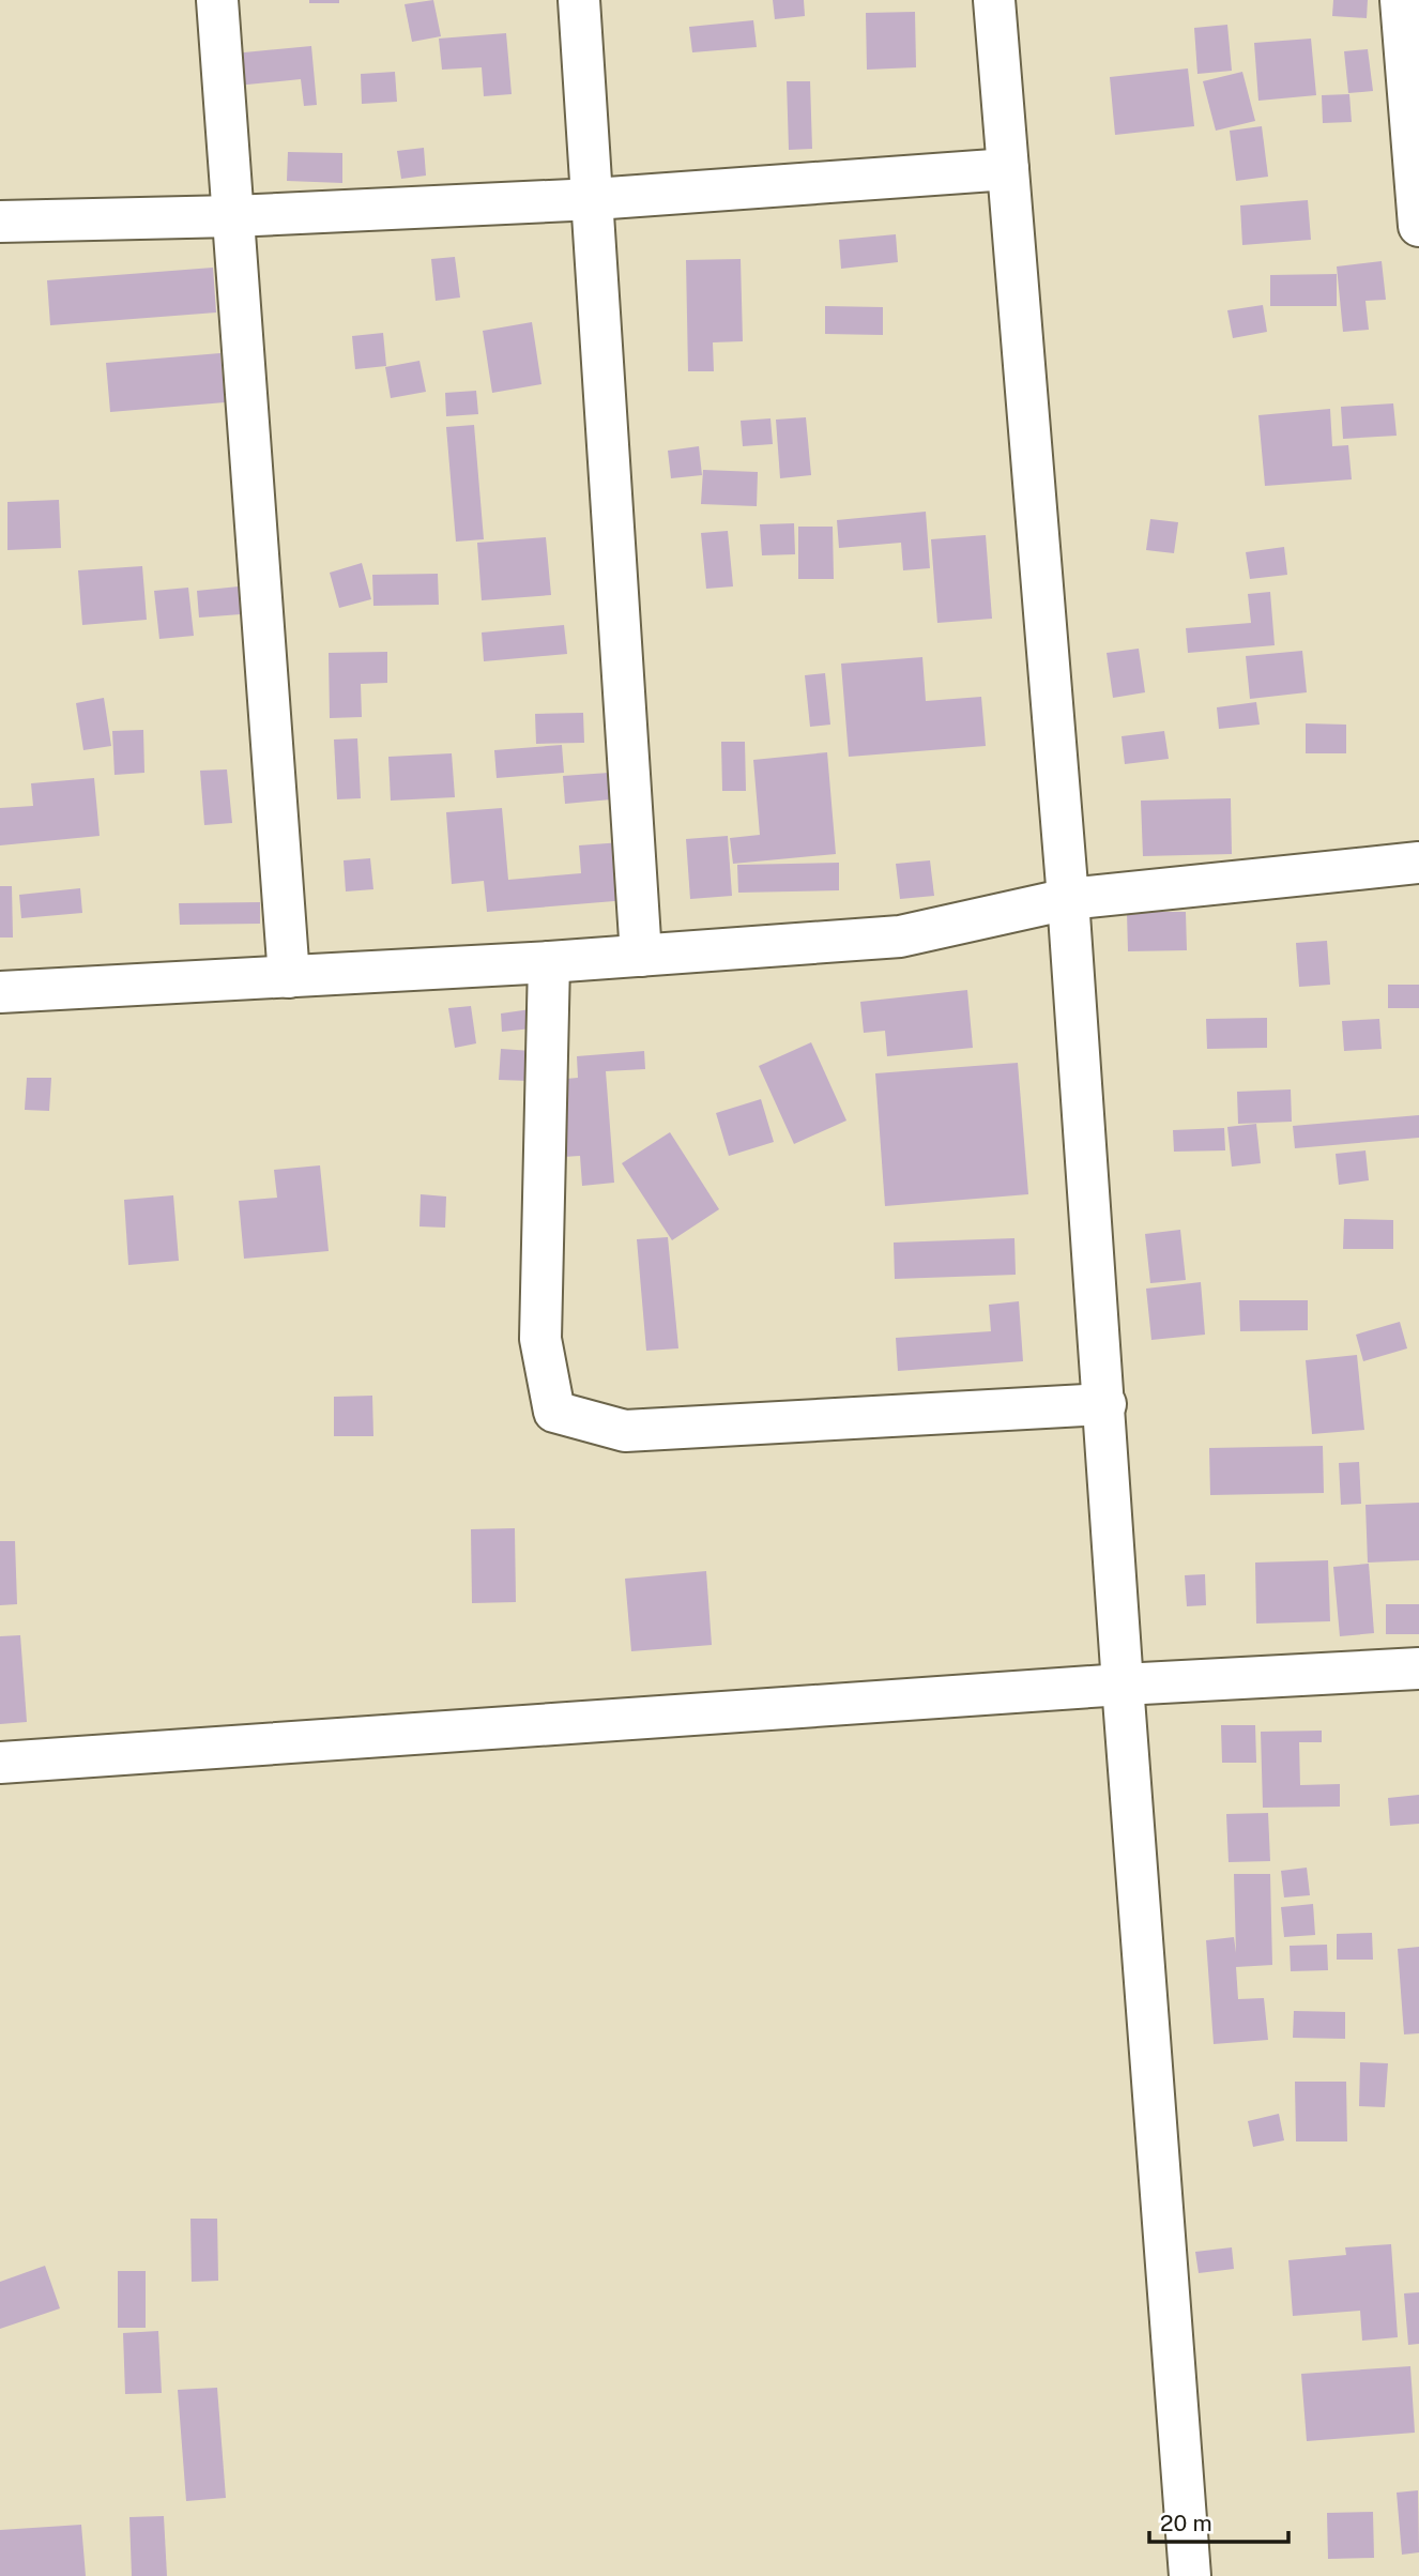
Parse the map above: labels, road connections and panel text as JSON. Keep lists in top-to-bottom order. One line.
{"scale_bar":"20 m"}
